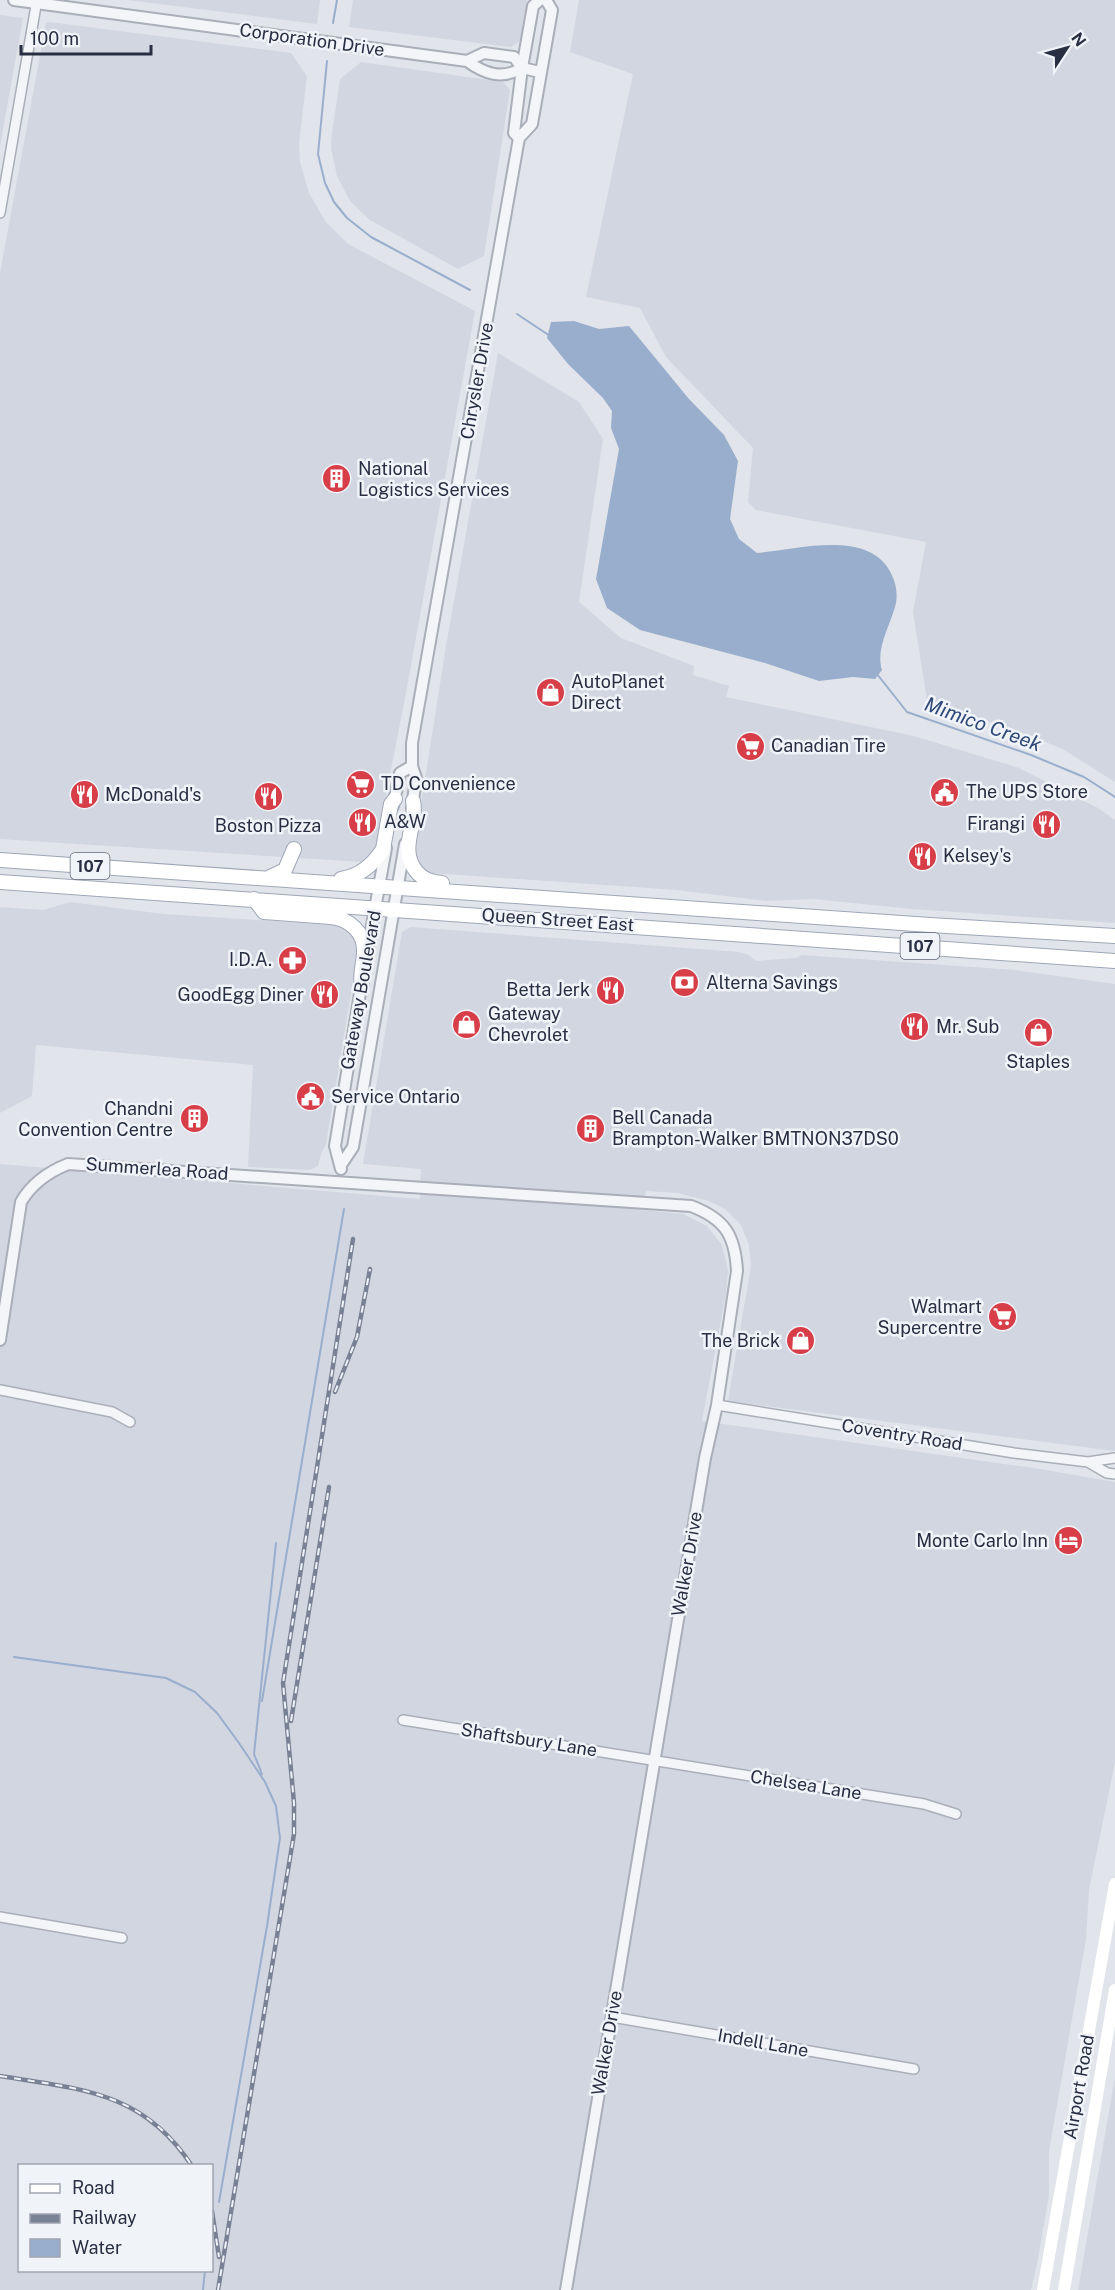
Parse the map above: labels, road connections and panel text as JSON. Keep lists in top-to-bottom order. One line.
{"streets":{"main road":["107","Queen Street East","Airport Road"],"street":["Corporation Drive","Chrysler Drive","Gateway Boulevard","Summerlea Road","Coventry Road","Walker Drive","Shaftsbury Lane","Chelsea Lane","Indell Lane"]},"crossings":[["Corporation Drive","Chrysler Drive"],["Chrysler Drive","Queen Street East"],["Chrysler Drive","Gateway Boulevard"],["Queen Street East","Gateway Boulevard"],["Gateway Boulevard","Summerlea Road"],["Gateway Boulevard","Walker Drive"],["Summerlea Road","Walker Drive"],["Coventry Road","Walker Drive"],["Walker Drive","Shaftsbury Lane"],["Walker Drive","Chelsea Lane"],["Walker Drive","Indell Lane"],["Shaftsbury Lane","Chelsea Lane"]],"water":["Mimico Creek"],"places":{"building":["National Logistics Services","Chandni Convention Centre","Bell Canada Brampton-Walker BMTNON37DS0"],"shop":["AutoPlanet Direct","Gateway Chevrolet","Staples","The Brick"],"supermarket":["Canadian Tire","TD Convenience","Walmart Supercentre"],"public building":["The UPS Store","Service Ontario"],"restaurant":["McDonald's","Boston Pizza","A&W","Firangi","Kelsey's","Betta Jerk","GoodEgg Diner","Mr. Sub"],"pharmacy":["I.D.A."],"bank":["Alterna Savings"],"hotel":["Monte Carlo Inn"]},"legend":["Road","Railway","Water"],"scale_bar":"100 m","north":"top right"}
